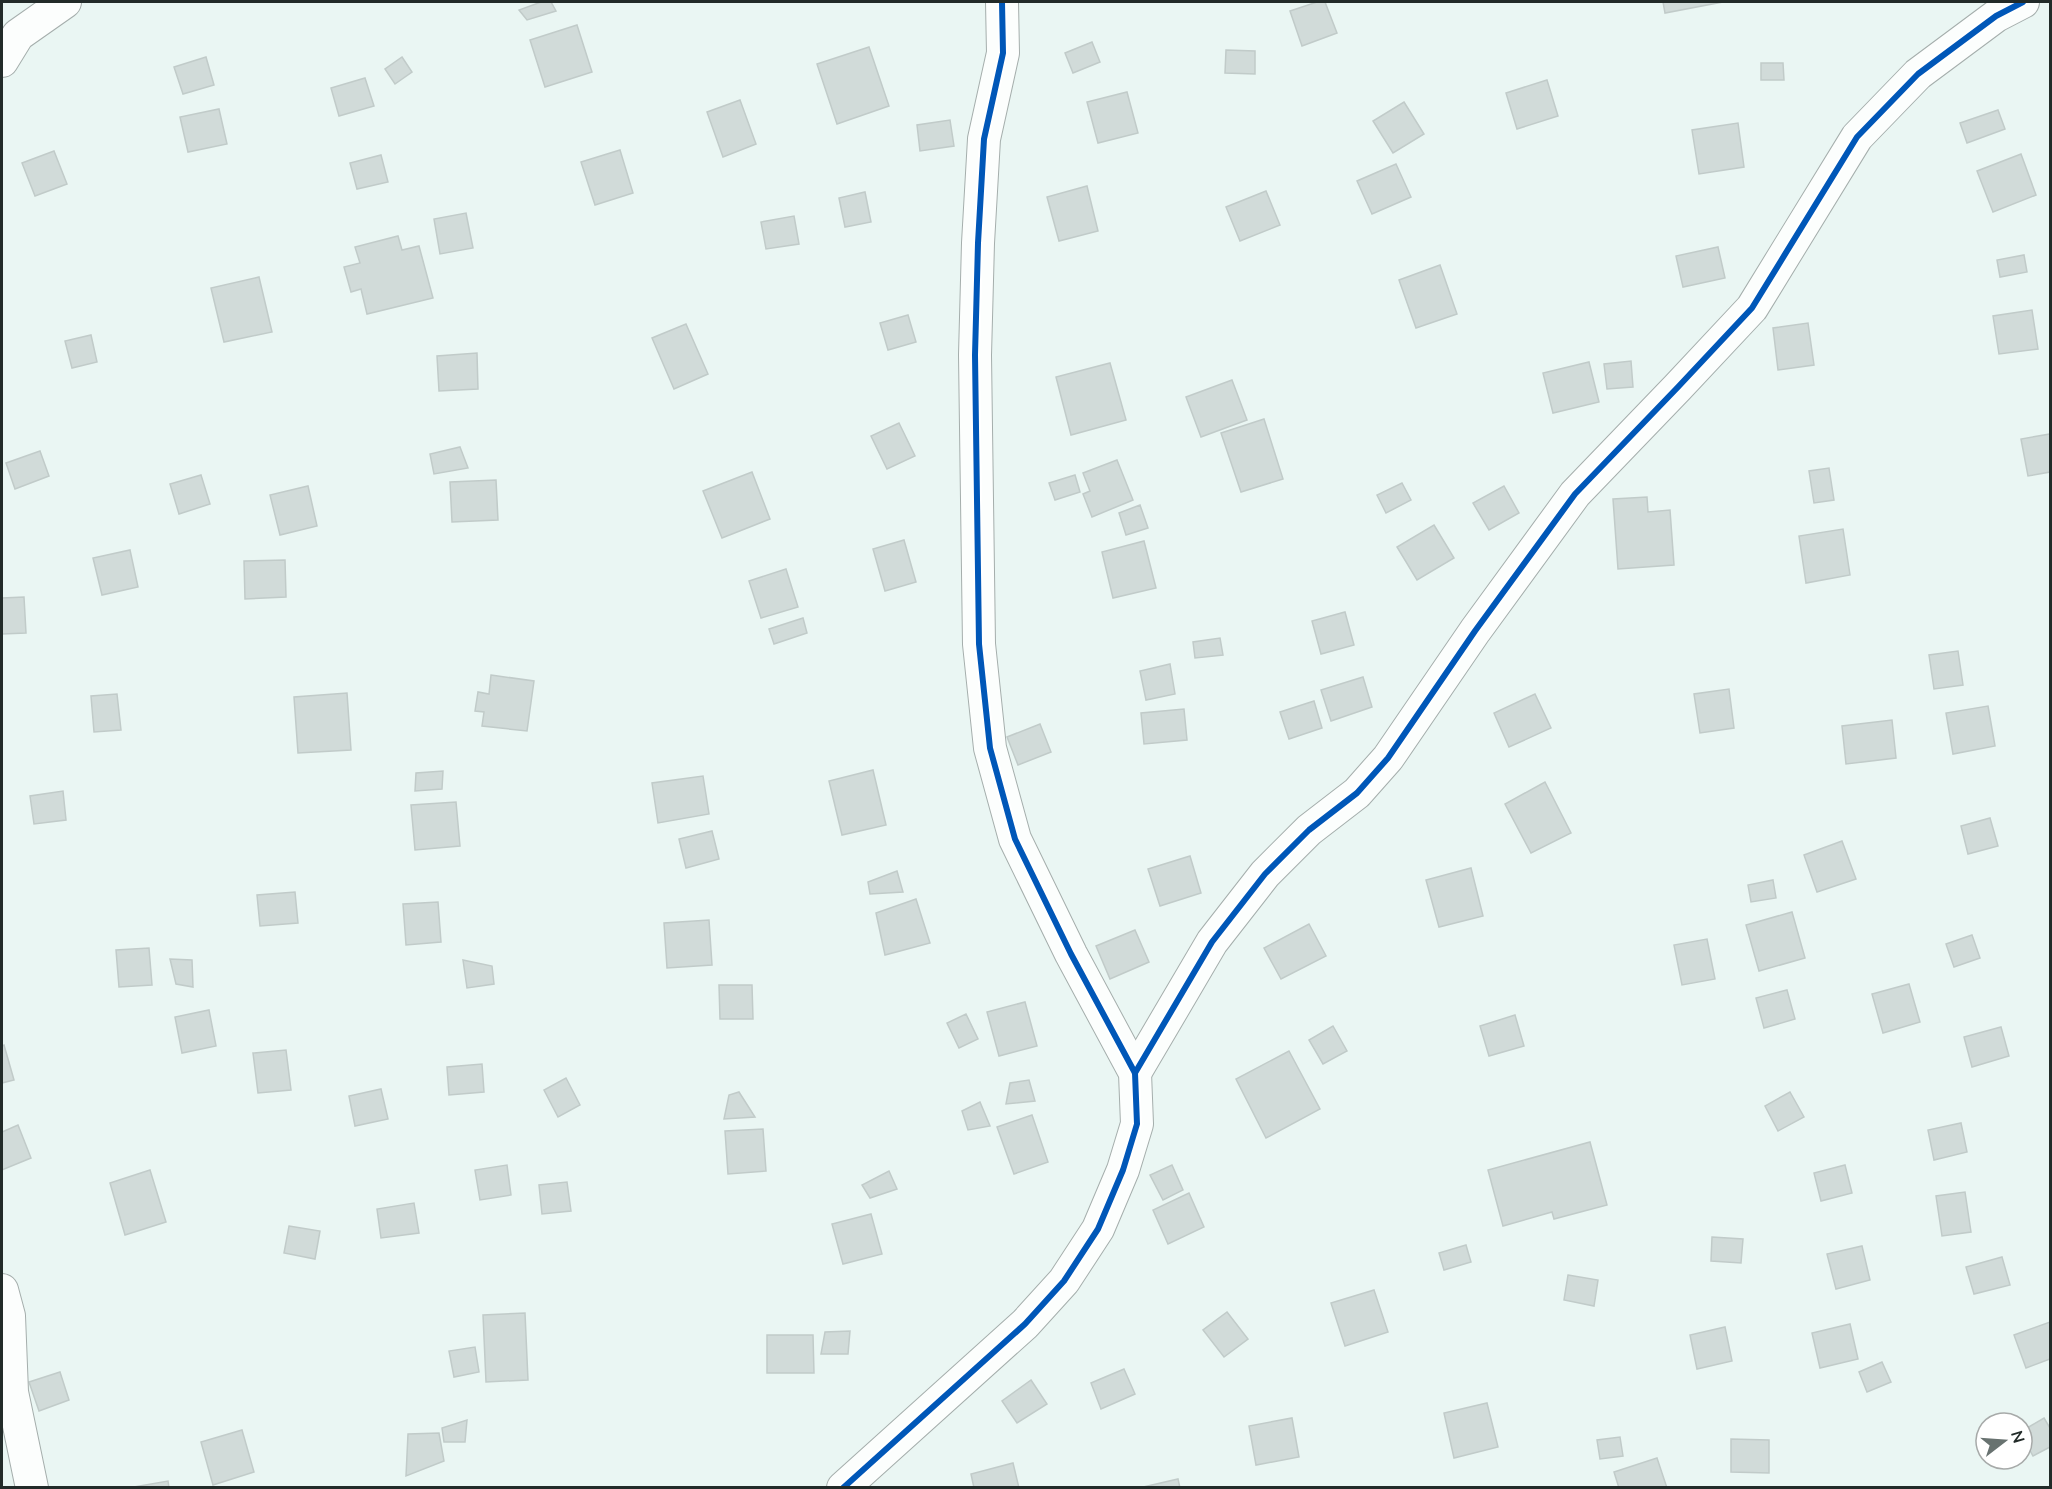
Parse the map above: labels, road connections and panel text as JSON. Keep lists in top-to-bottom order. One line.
{"north":"right"}
